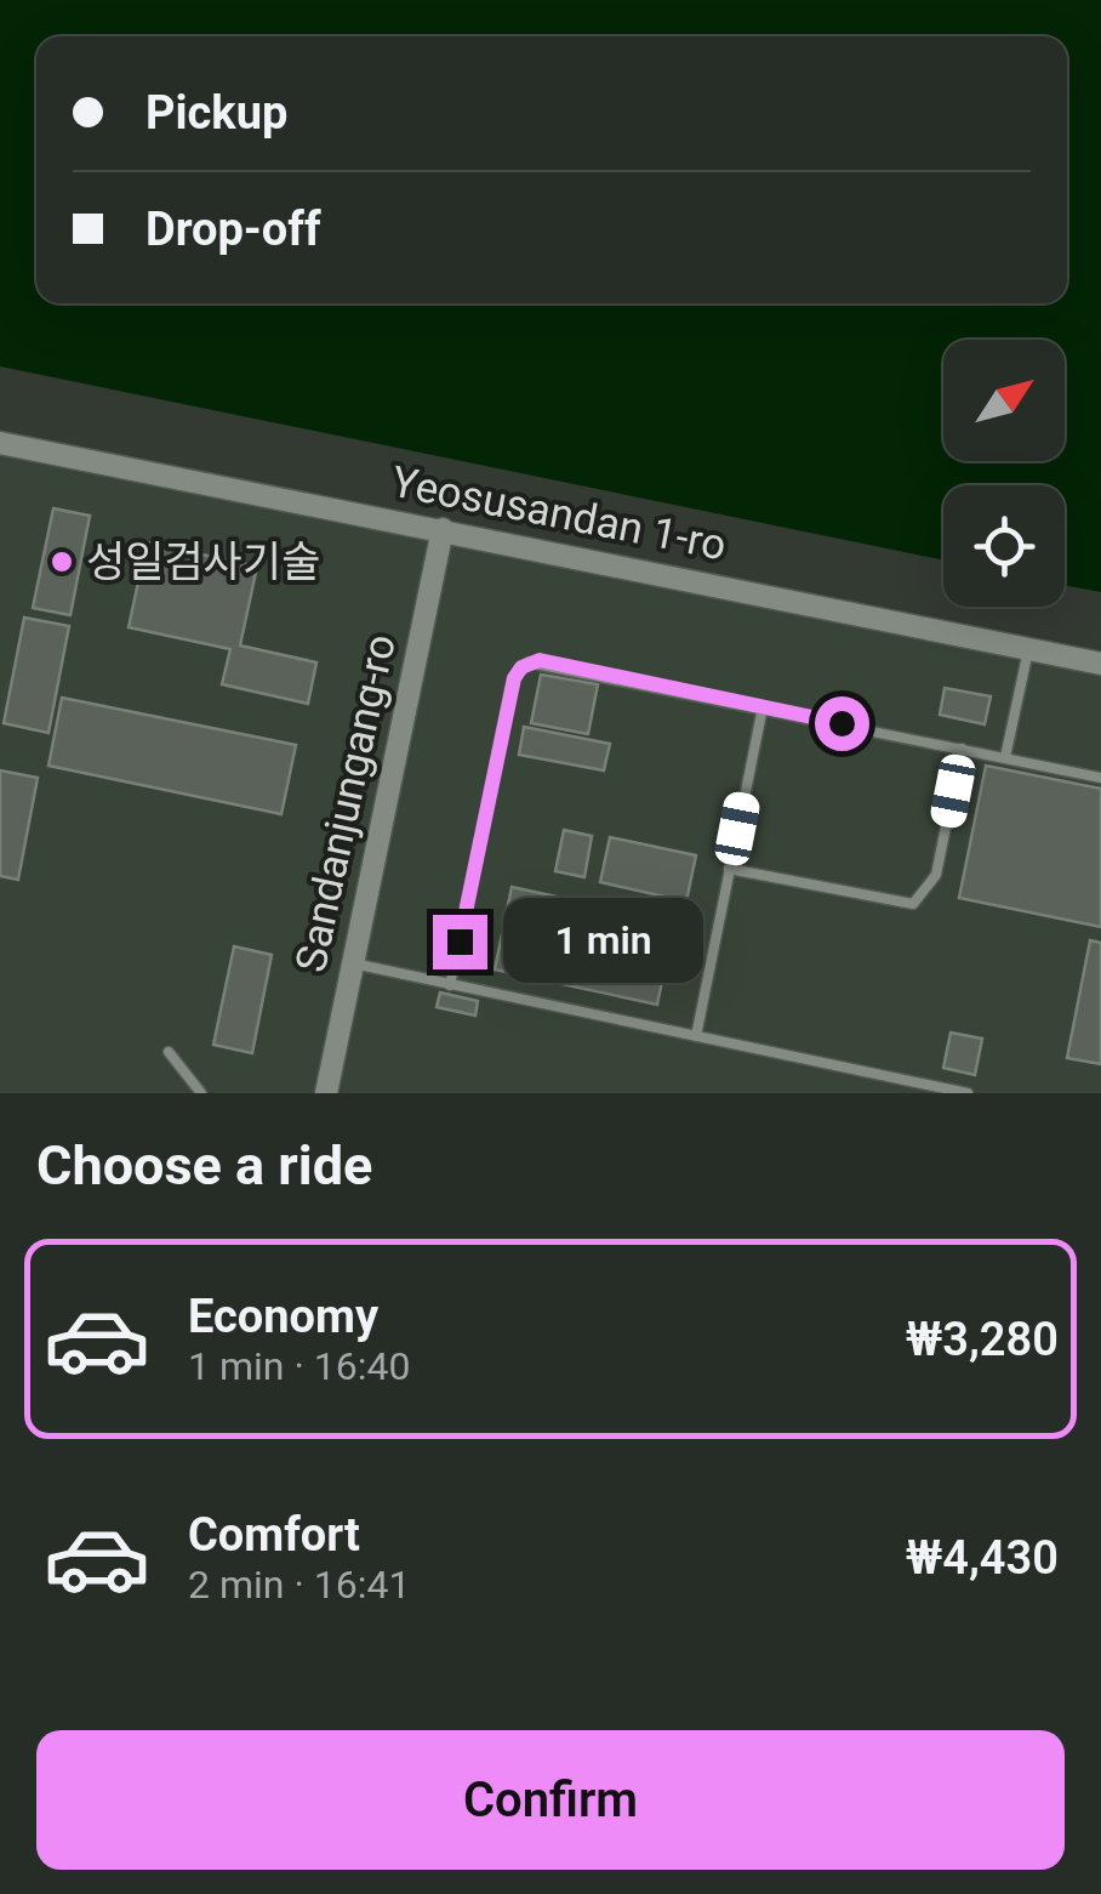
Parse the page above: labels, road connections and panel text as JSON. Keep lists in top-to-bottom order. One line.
{"streets":{"street":["Yeosusandan 1-ro","Sandanjungang-ro"]},"crossings":[["Yeosusandan 1-ro","Sandanjungang-ro"]],"places":["성일검사기술"],"north":"top right","page":{"banner":["Pickup","Drop-off"],"bubble":"1 min","heading":"Choose a ride","list":[{"name":"Economy","note":"1 min · 16:40","value":"₩3,280"},{"name":"Comfort","note":"2 min · 16:41","value":"₩4,430"}],"buttons":"Confirm"}}
